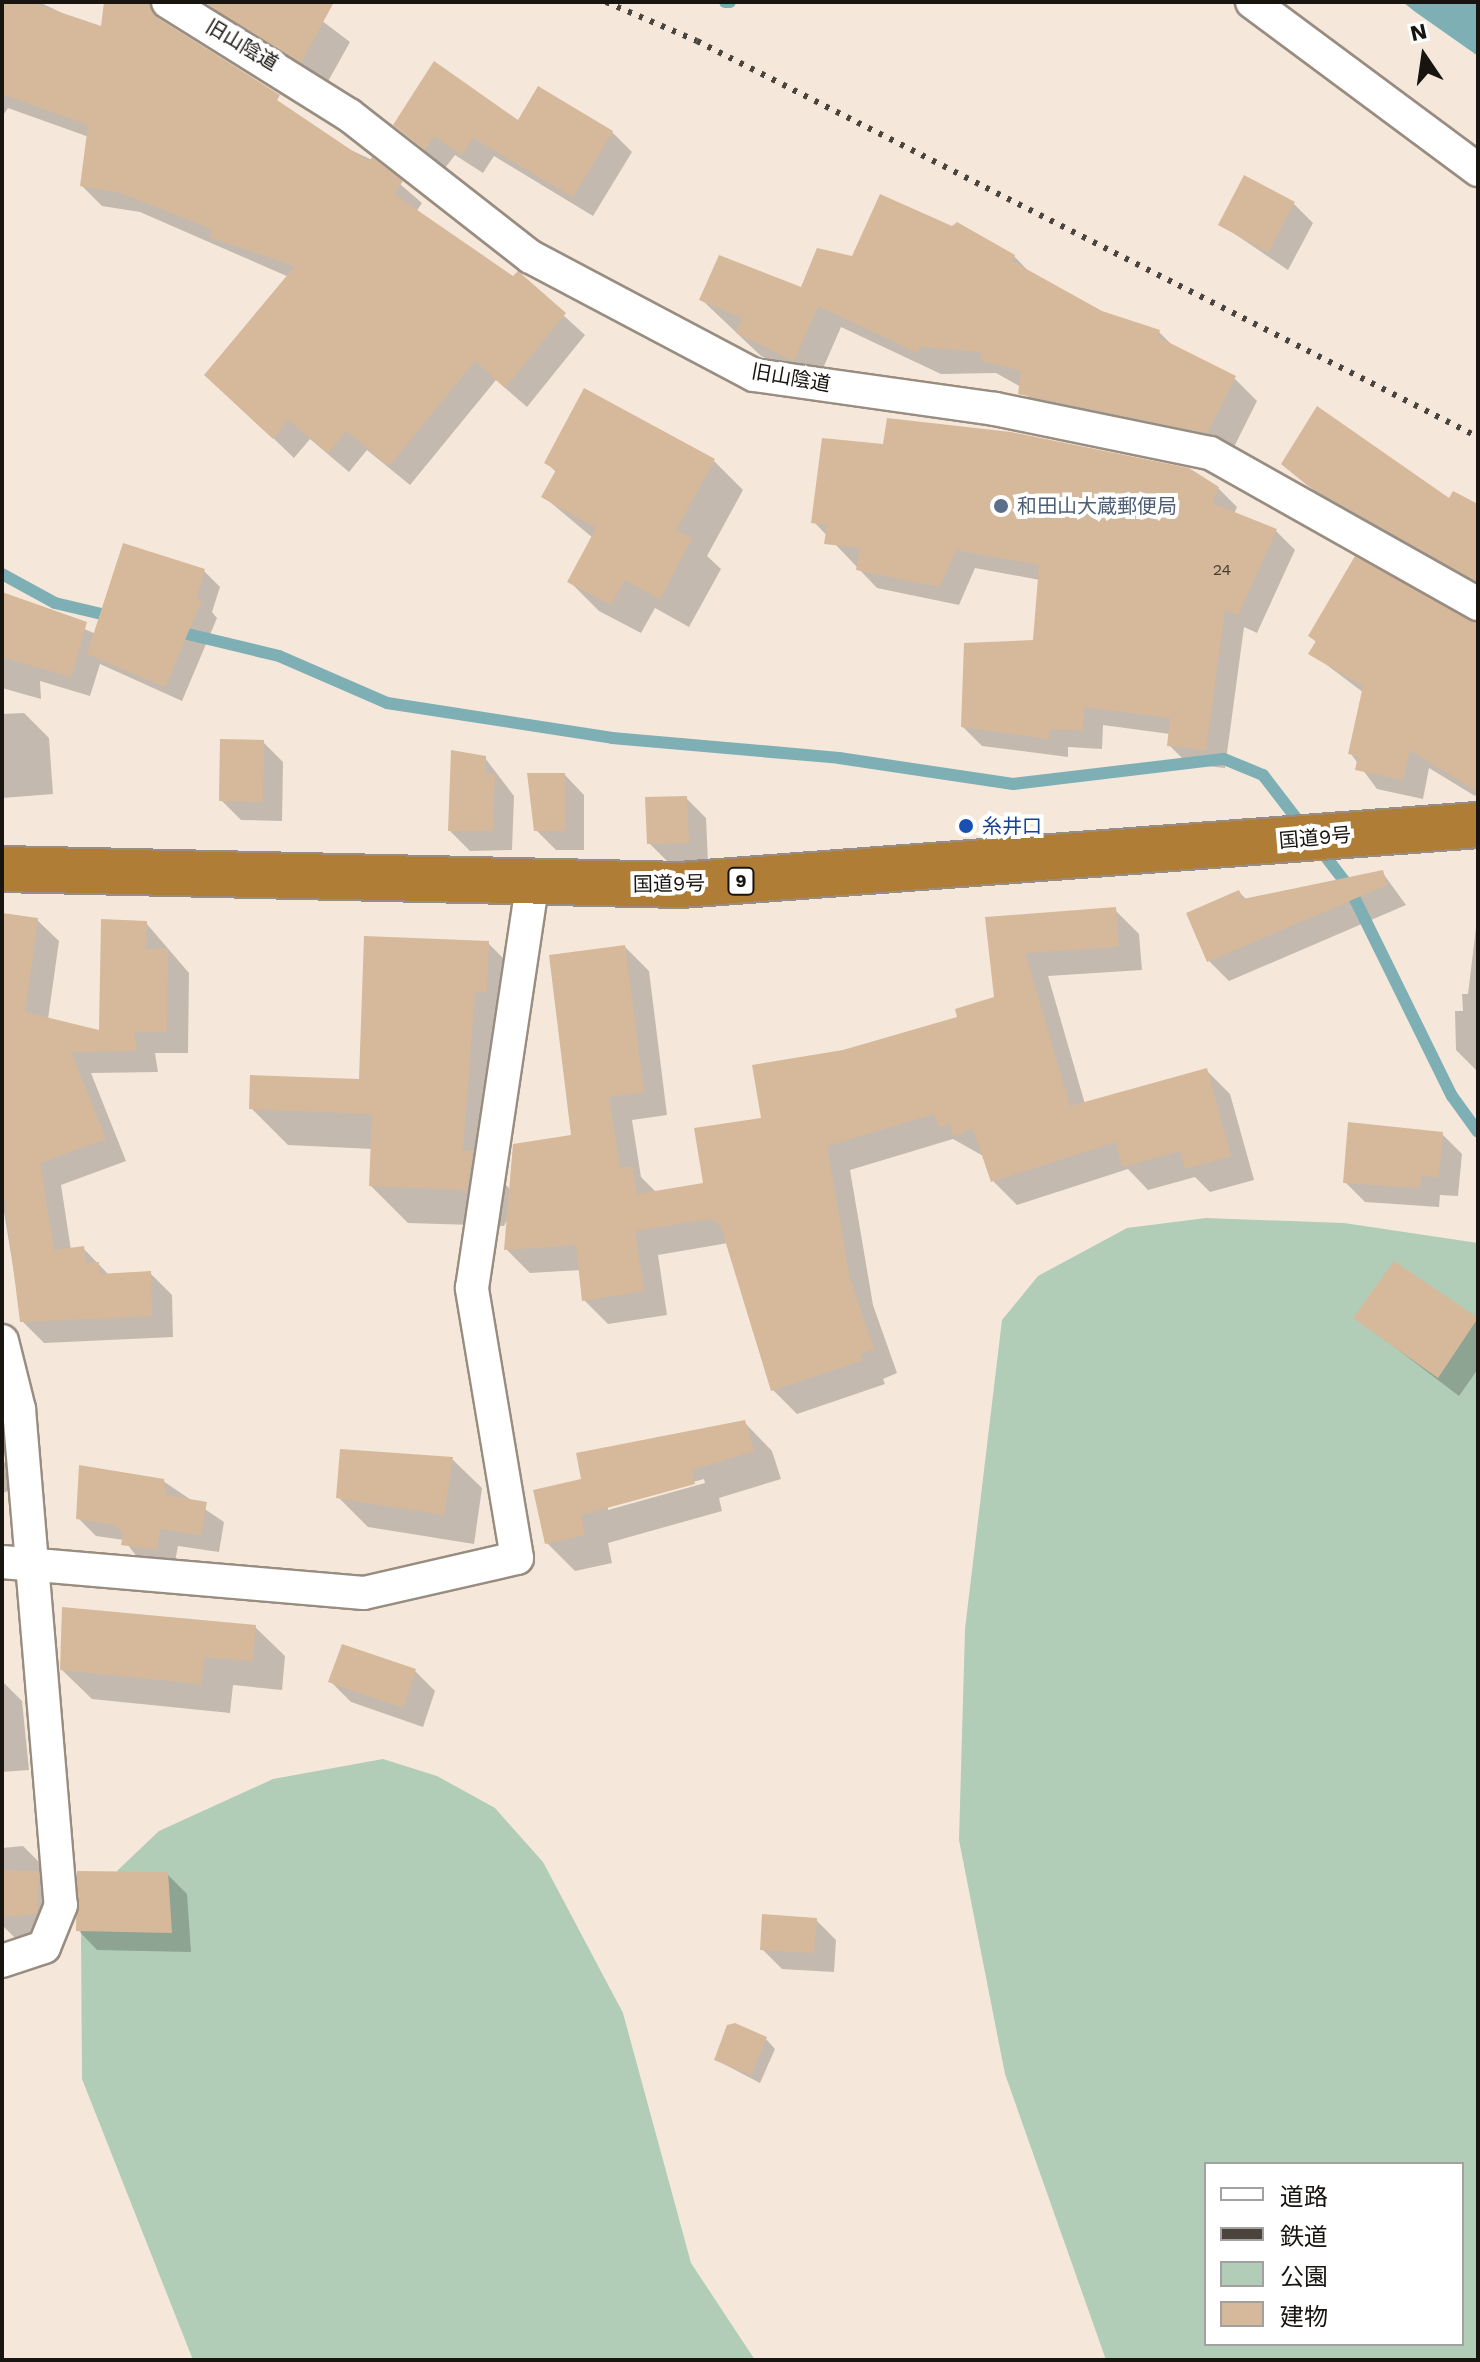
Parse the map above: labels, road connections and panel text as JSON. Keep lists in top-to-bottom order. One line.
{"streets":{"highway":["国道9号","9"],"street":["旧山陰道"]},"places":["和田山大蔵郵便局","糸井口"],"house_numbers":["24"],"legend":["道路","鉄道","公園","建物"],"north":"top"}
